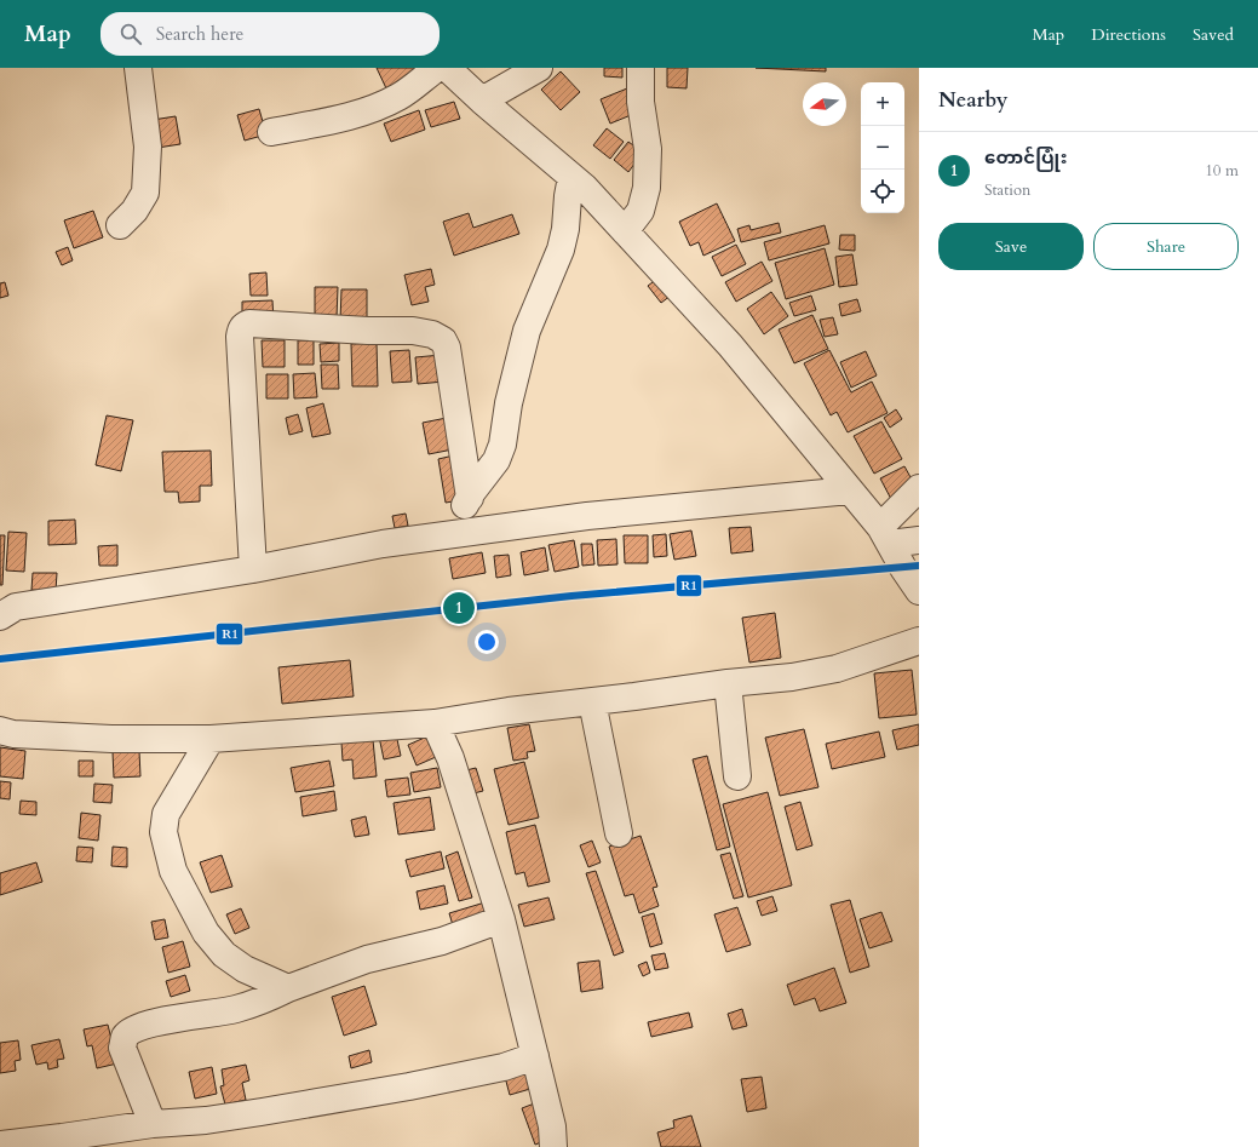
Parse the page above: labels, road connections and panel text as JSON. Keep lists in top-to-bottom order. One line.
{"lines":["transit line R1"],"north":"left","page":{"header":"Map","search":"Search here","nav":["Map","Directions","Saved"],"heading":"Nearby","map_buttons":["+","−"],"list":[{"mark":"1","name":"တောင်ပြုံး","note":"Station","value":"10 m"}],"buttons":["Save","Share"],"pins":"1"}}
